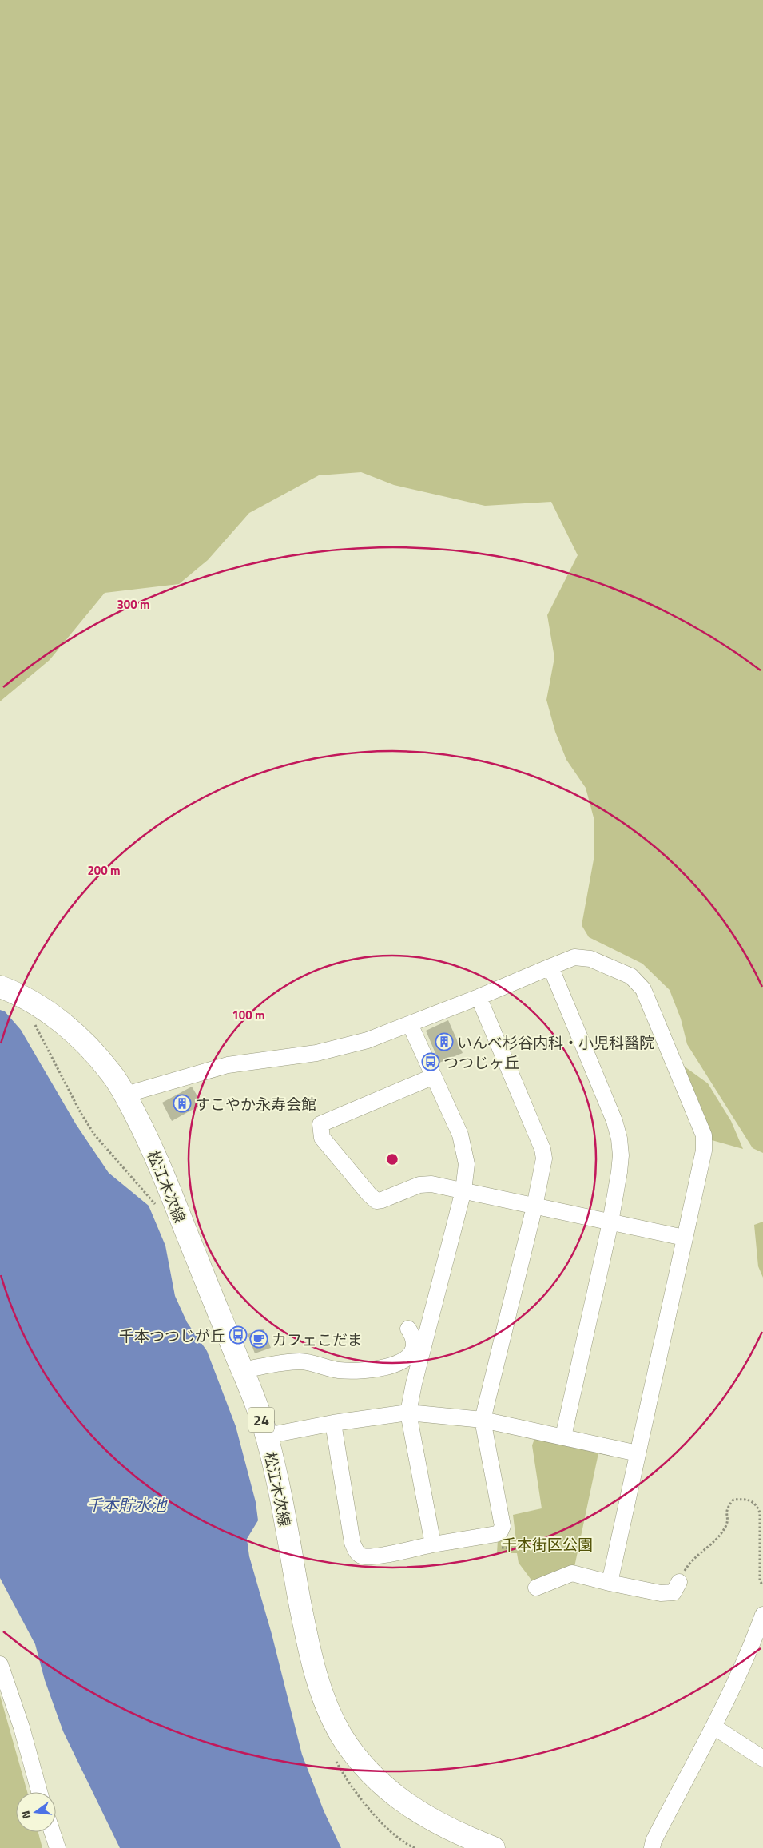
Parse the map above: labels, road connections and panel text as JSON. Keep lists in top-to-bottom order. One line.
{"streets":{"main road":["松江木次線","24"]},"water":["千本貯水池"],"parks":["千本街区公園"],"places":{"building":["いんべ杉谷内科・小児科醫院","すこやか永寿会館"],"bus stop":["つつじヶ丘","千本つつじが丘"],"cafe":["カフェこだま"]},"north":"left","rings":["300 m","200 m","100 m"]}
